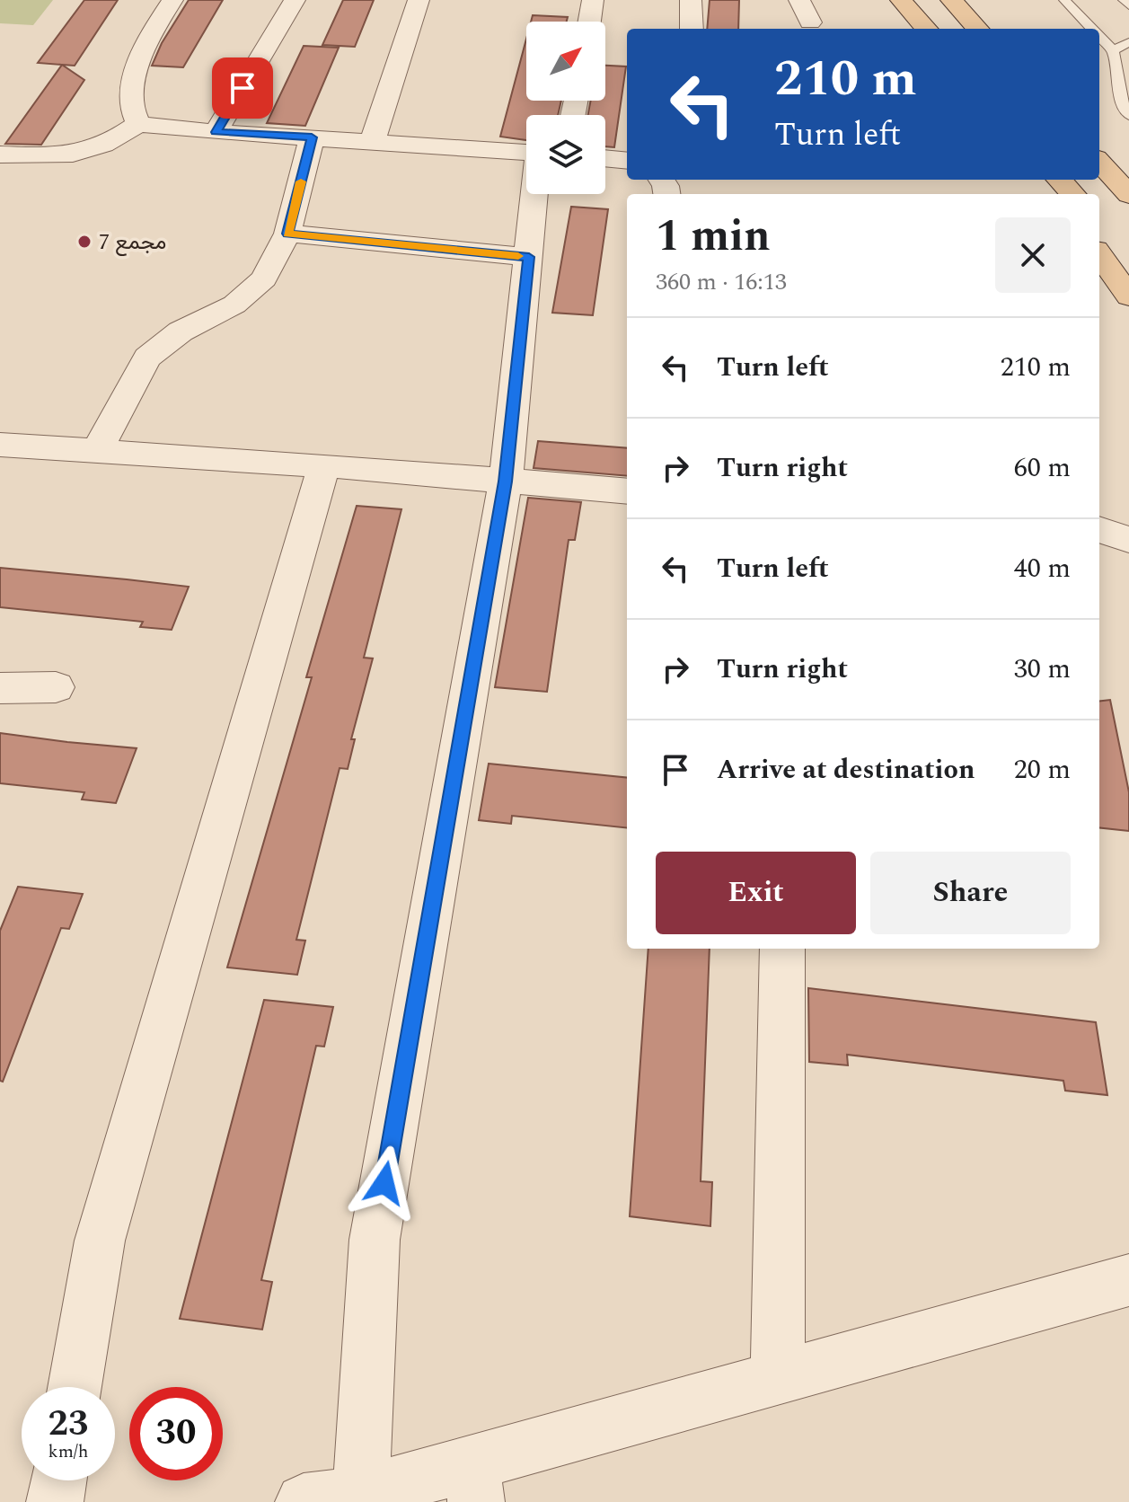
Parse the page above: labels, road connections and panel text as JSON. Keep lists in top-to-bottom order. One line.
{"places":["مجمع 7"],"north":"top right","page":{"turn":["210 m","Turn left"],"heading":["1 min","360 m · 16:13"],"list":[{"name":"Turn left","value":"210 m"},{"name":"Turn right","value":"60 m"},{"name":"Turn left","value":"40 m"},{"name":"Turn right","value":"30 m"},{"name":"Arrive at destination","value":"20 m"}],"buttons":["Exit","Share"],"speed":"23 km/h","limit":"30"}}
